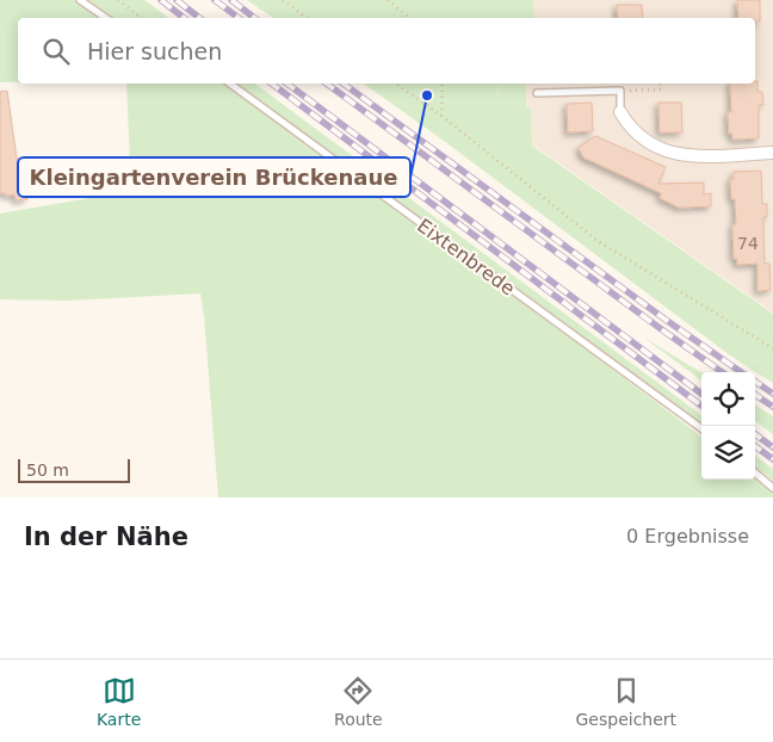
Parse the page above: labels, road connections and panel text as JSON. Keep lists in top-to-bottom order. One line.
{"streets":{"lane":["Eixtenbrede"]},"places":["Kleingartenverein Brückenaue"],"house_numbers":["74"],"scale_bar":"50 m","page":{"search":"Hier suchen","scale":"50 m","heading":["In der Nähe","0 Ergebnisse"],"nav":["Karte","Route","Gespeichert"]}}
